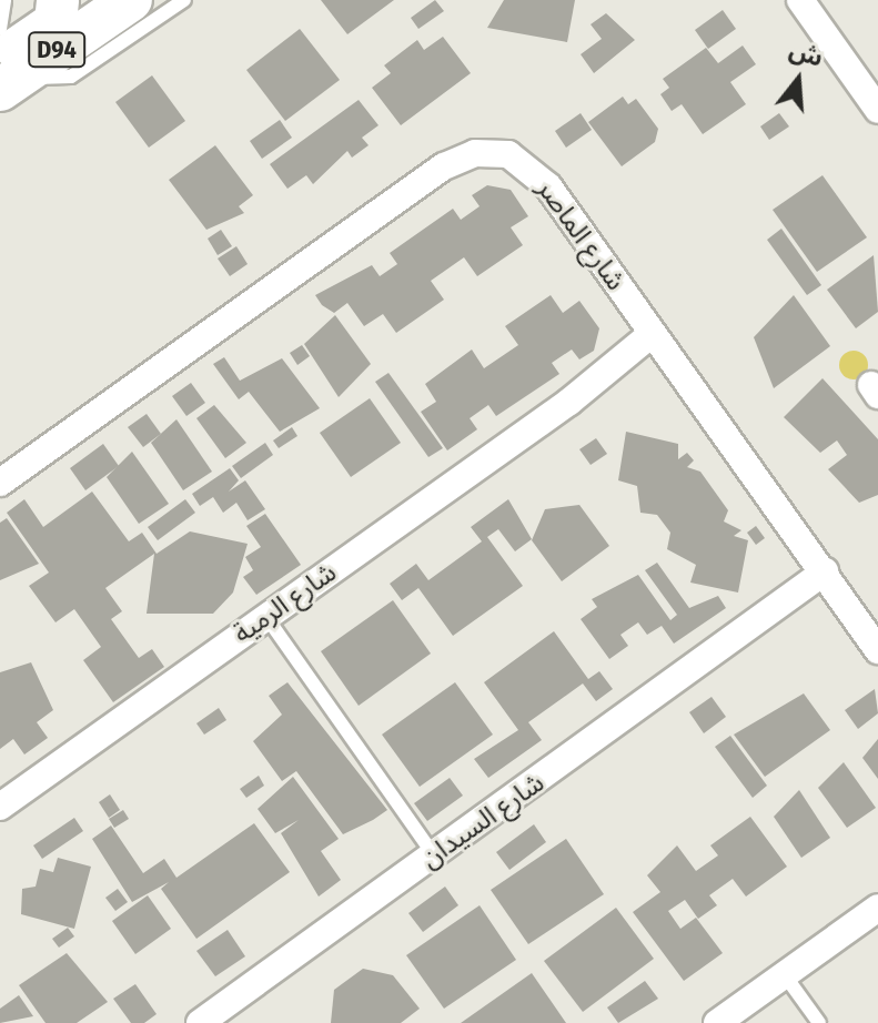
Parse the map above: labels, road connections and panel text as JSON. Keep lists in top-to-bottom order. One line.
{"streets":{"main road":["D94"],"street":["شارع الماصر","شارع الرمية","شارع السيدان"]},"crossings":[["شارع الماصر","شارع الرمية"],["شارع الماصر","شارع السيدان"]],"north":"top"}
